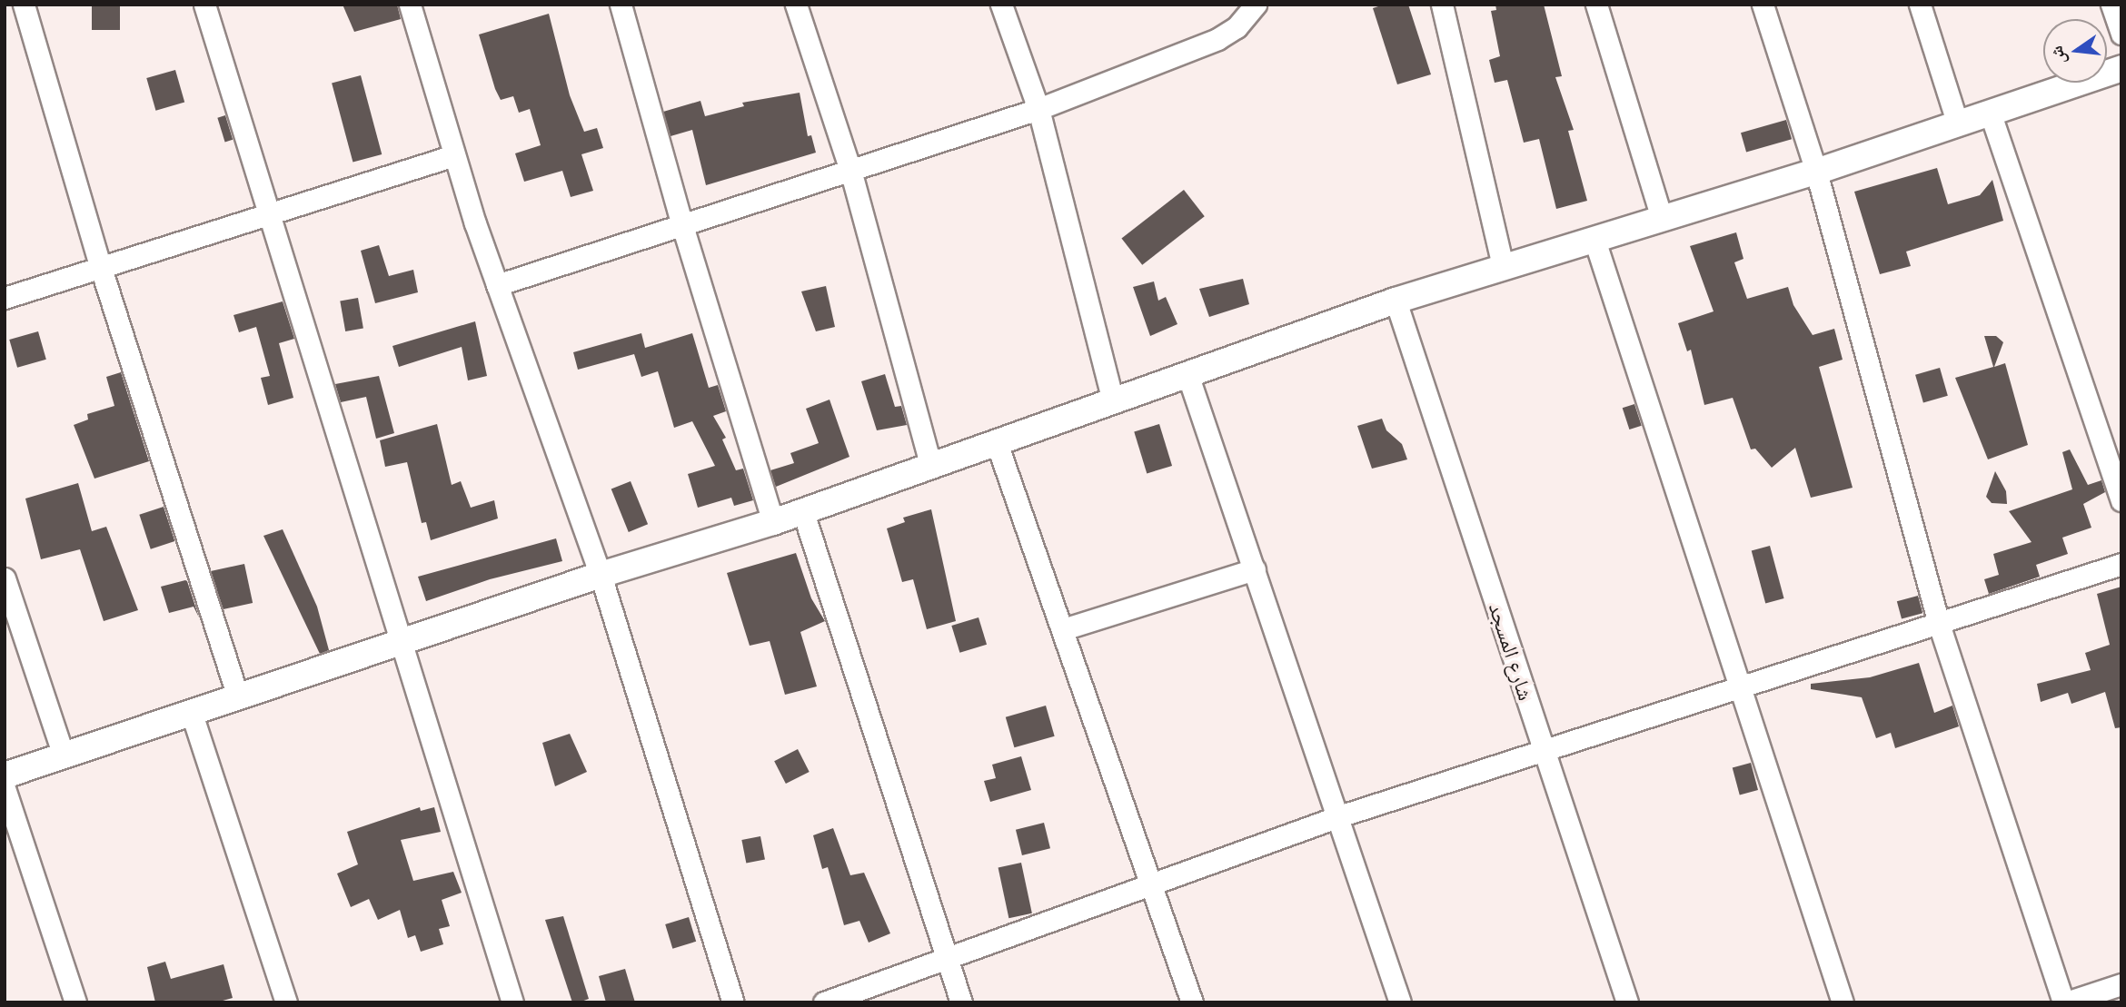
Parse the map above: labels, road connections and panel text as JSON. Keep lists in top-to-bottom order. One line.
{"streets":{"street":["شارع المسجد"]},"north":"left"}
